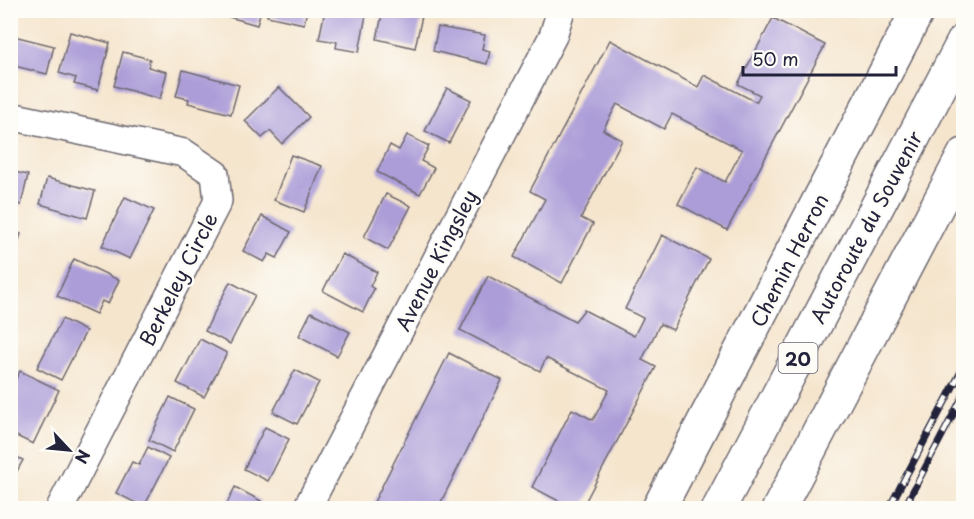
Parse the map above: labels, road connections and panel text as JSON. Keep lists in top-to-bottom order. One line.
{"streets":{"main road":["Autoroute du Souvenir","Chemin Herron","20"],"street":["Avenue Kingsley","Berkeley Circle"]},"scale_bar":"50 m","north":"bottom right"}
